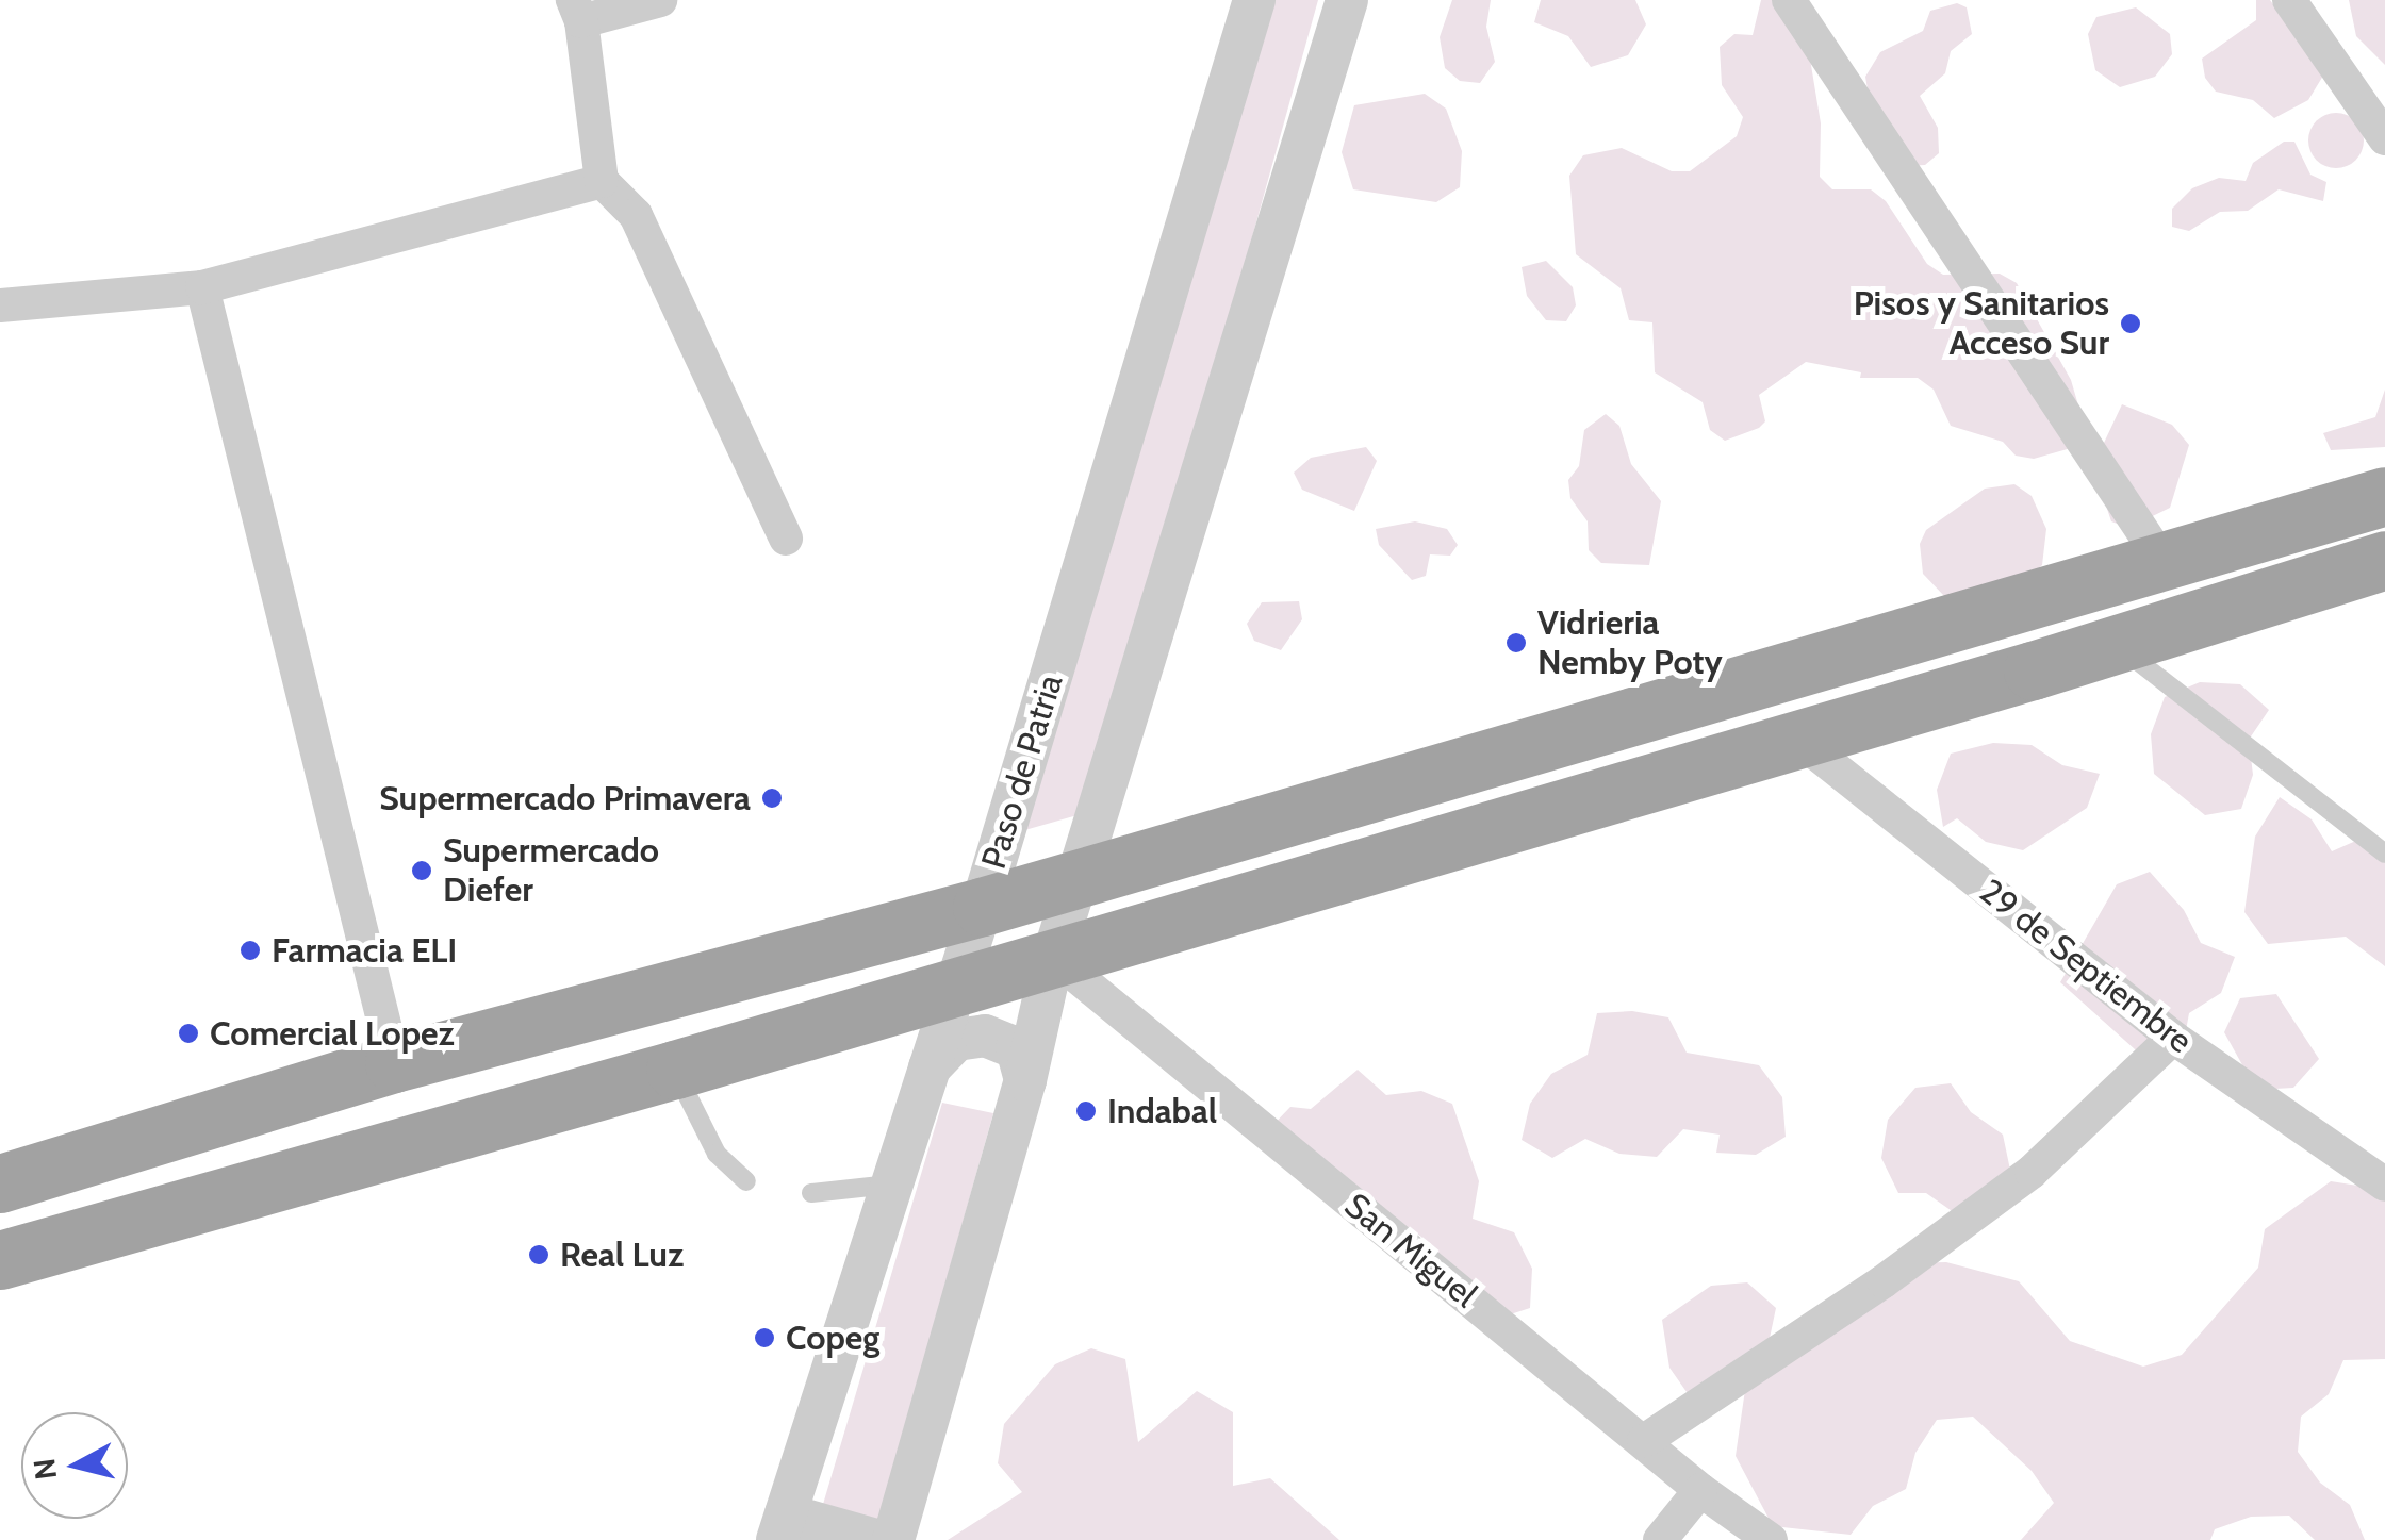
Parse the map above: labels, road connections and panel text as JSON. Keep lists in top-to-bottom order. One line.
{"streets":{"street":["Paso de Patria","29 de Septiembre","San Miguel"]},"places":["Pisos y Sanitarios Acceso Sur","Vidrieria Nemby Poty","Supermercado Primavera","Supermercado Diefer","Farmacia ELI","Comercial Lopez","Indabal","Real Luz","Copeg"],"north":"left"}
